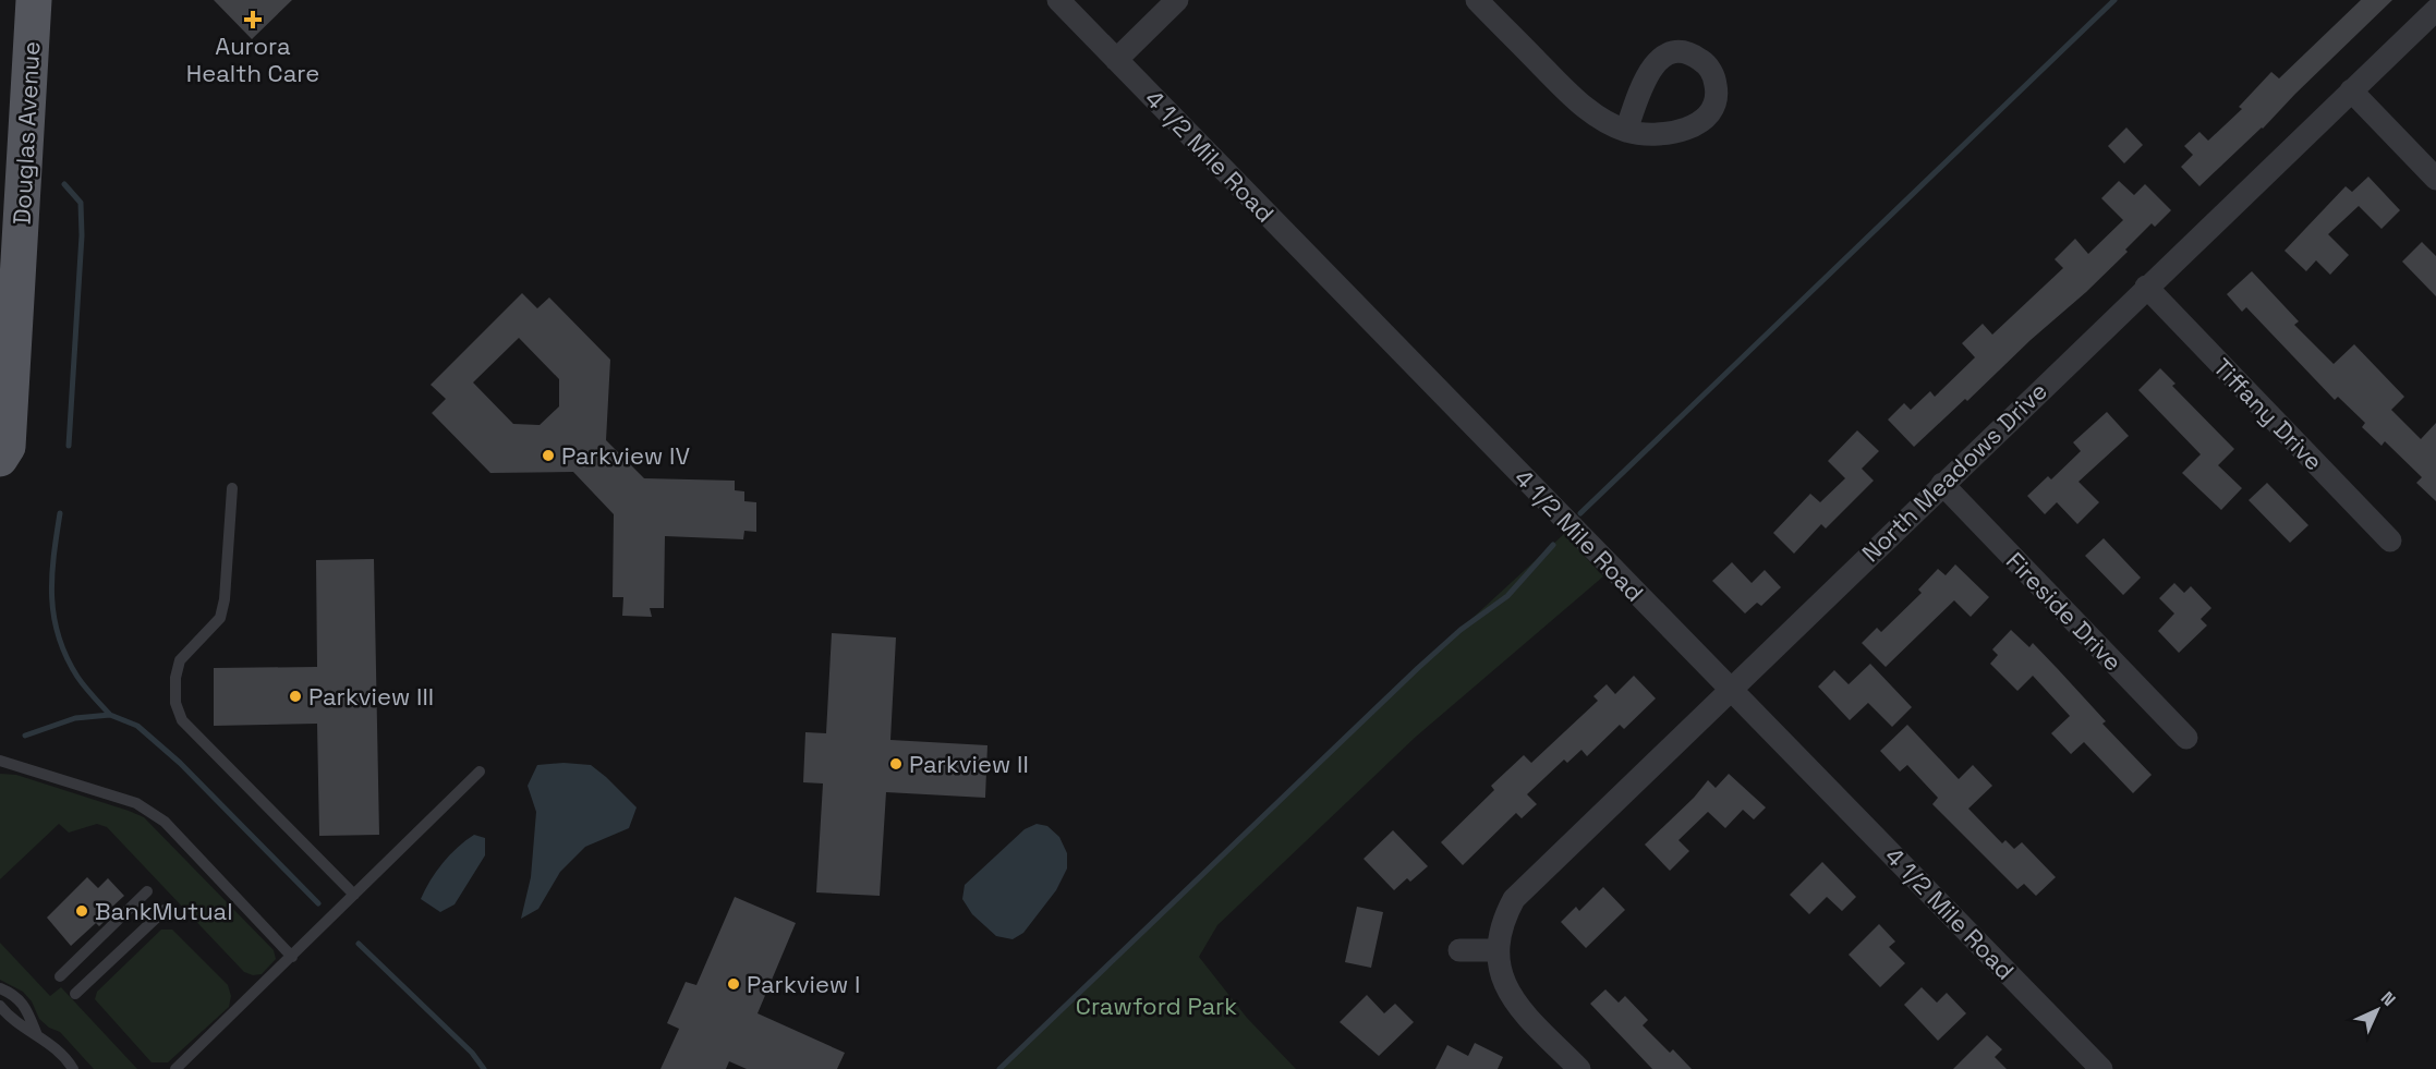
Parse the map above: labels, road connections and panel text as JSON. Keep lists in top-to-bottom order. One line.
{"streets":{"main road":["Douglas Avenue"],"street":["4 1/2 Mile Road","Tiffany Drive","North Meadows Drive","Fireside Drive"]},"crossings":[["4 1/2 Mile Road","North Meadows Drive"],["Tiffany Drive","North Meadows Drive"],["North Meadows Drive","Fireside Drive"]],"parks":["Crawford Park"],"places":{"health":["Aurora Health Care"],"other":["Parkview IV","Parkview III","Parkview II","BankMutual","Parkview I"]},"north":"top right"}
